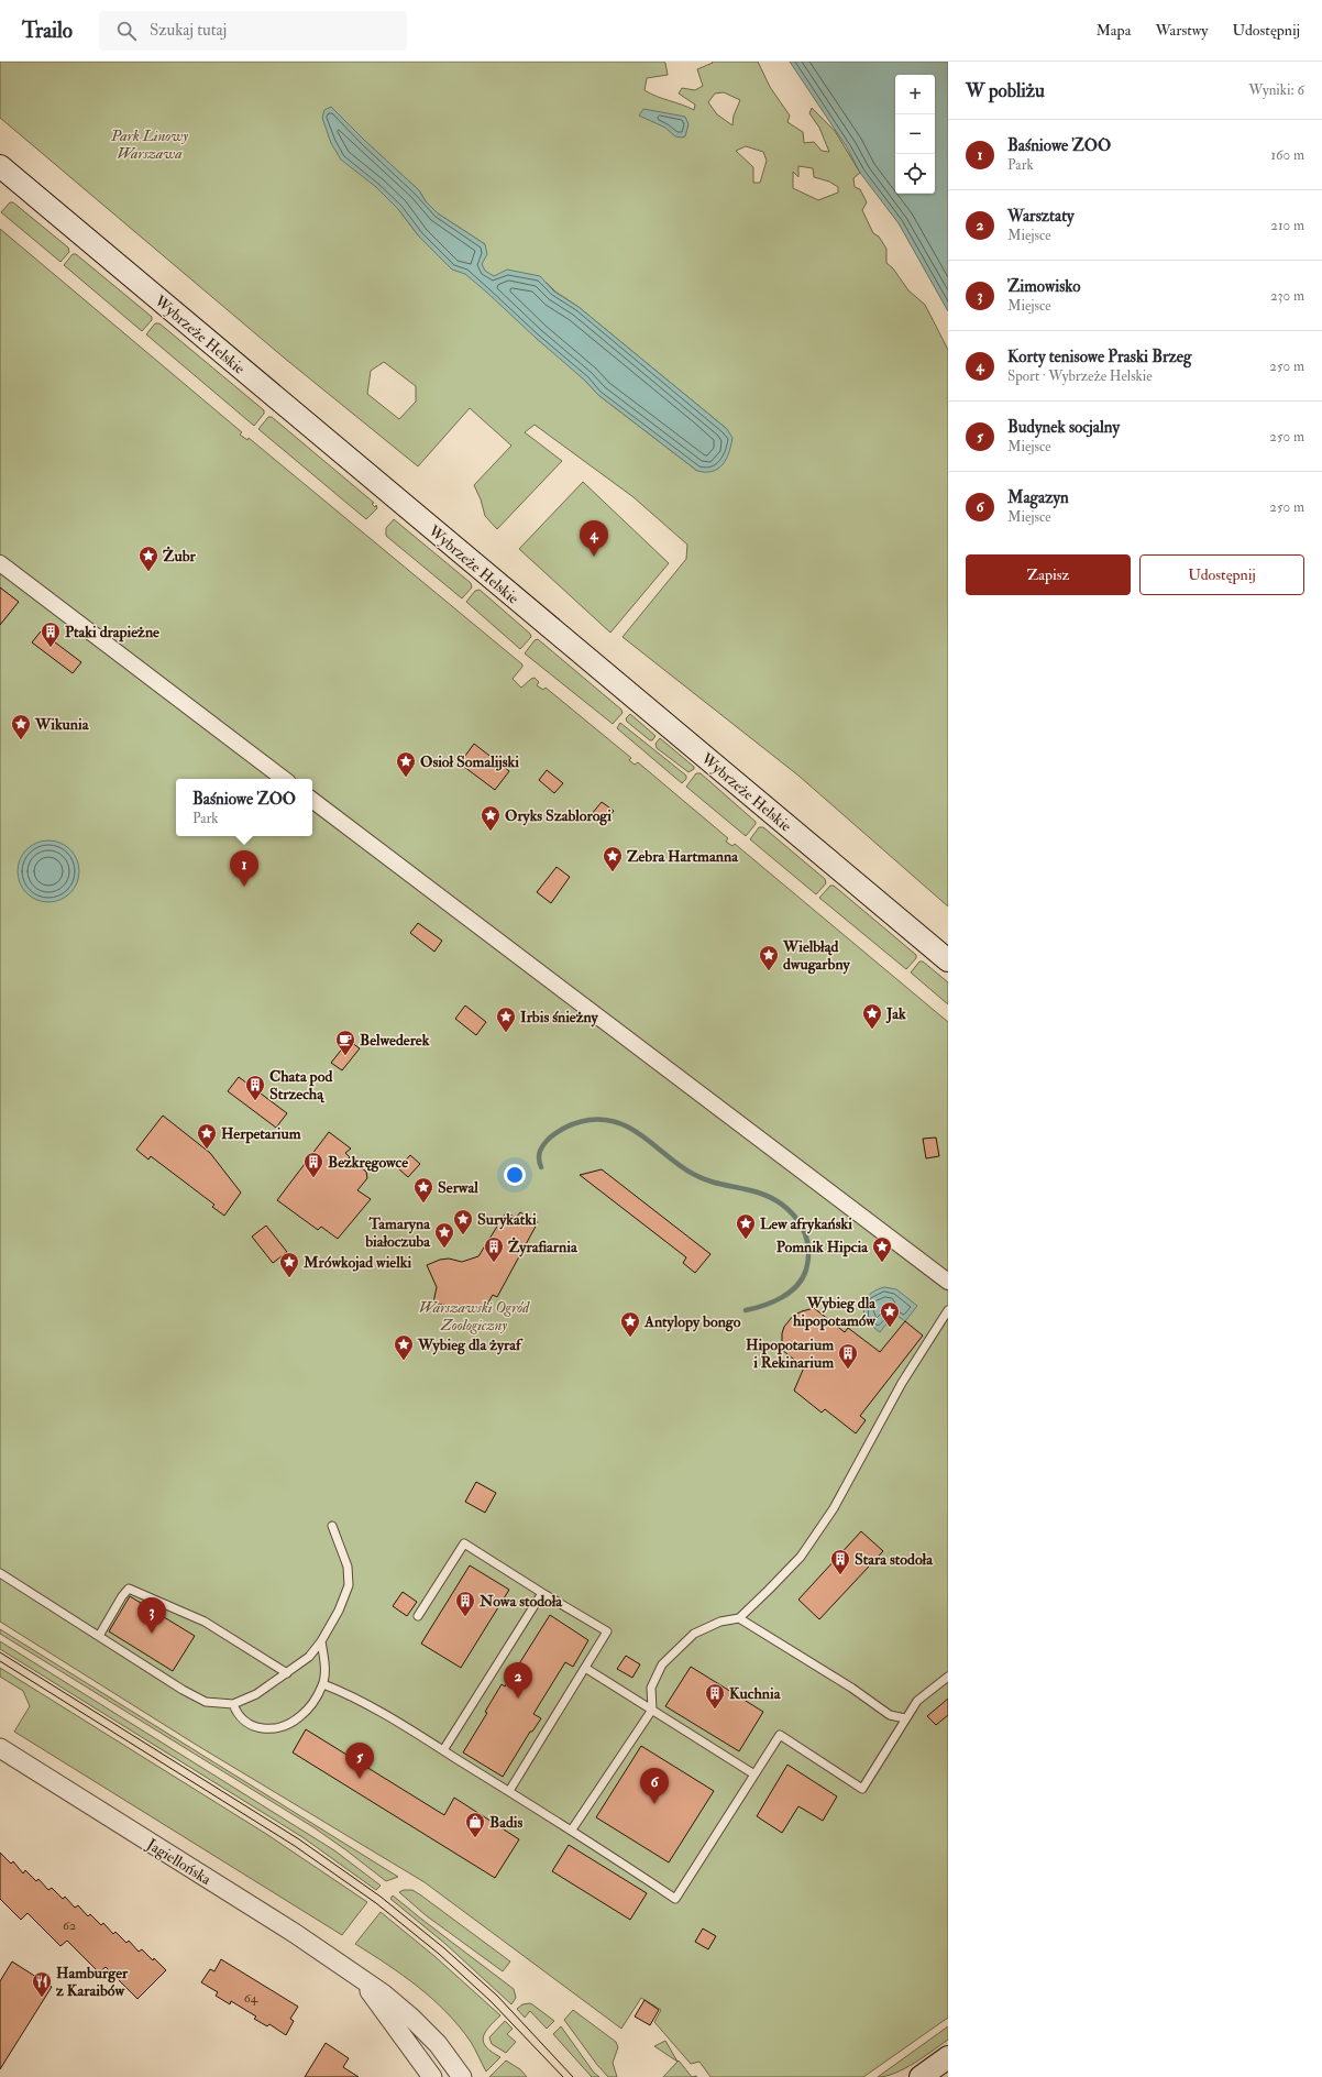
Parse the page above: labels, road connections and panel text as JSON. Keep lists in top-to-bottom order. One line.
{"streets":{"main road":["Wybrzeże Helskie"],"street":["Jagiellońska"]},"parks":["Park Linowy Warszawa","Warszawski Ogród Zoologiczny"],"places":{"place":["Żubr","Wikunia","Osioł Somalijski","Oryks Szablorogi","Zebra Hartmanna","Wielbłąd dwugarbny","Jak","Irbis śnieżny","Herpetarium","Serwal","Surykatki","Lew afrykański","Tamaryna białoczuba","Pomnik Hipcia","Mrówkojad wielki","Wybieg dla hipopotamów","Antylopy bongo","Wybieg dla żyraf"],"building":["Ptaki drapieżne","Chata pod Strzechą","Bezkręgowce","Żyrafiarnia","Hipopotarium i Rekinarium","Stara stodoła","Nowa stodoła","Kuchnia"],"cafe":["Belwederek"],"shop":["Badis"],"restaurant":["Hamburger z Karaibów"]},"house_numbers":["62","64"],"page":{"header":"Trailo","search":"Szukaj tutaj","nav":["Mapa","Warstwy","Udostępnij"],"heading":["W pobliżu","Wyniki: 6"],"map_buttons":["+","−"],"list":[{"mark":"1","name":"Baśniowe ZOO","note":"Park","value":"160 m"},{"mark":"2","name":"Warsztaty","note":"Miejsce","value":"210 m"},{"mark":"3","name":"Zimowisko","note":"Miejsce","value":"230 m"},{"mark":"4","name":"Korty tenisowe Praski Brzeg","note":"Sport · Wybrzeże Helskie","value":"250 m"},{"mark":"5","name":"Budynek socjalny","note":"Miejsce","value":"250 m"},{"mark":"6","name":"Magazyn","note":"Miejsce","value":"250 m"}],"pins":["4","1","3","2","5","6"],"buttons":["Zapisz","Udostępnij"],"popup":["Baśniowe ZOO","Park"]}}
